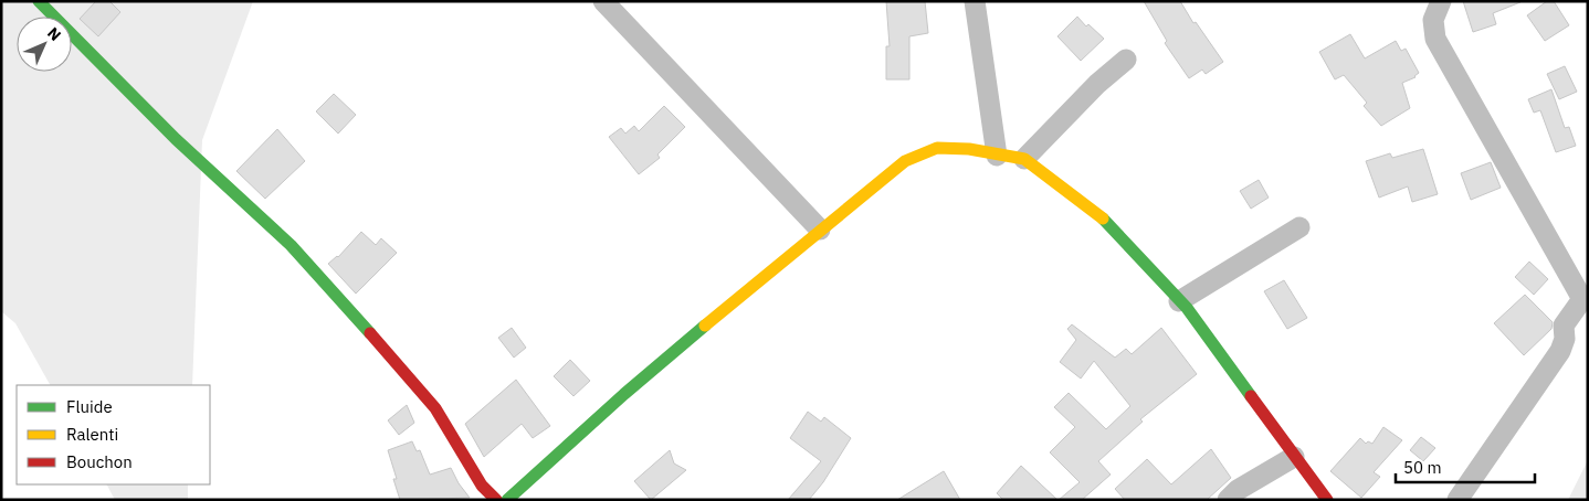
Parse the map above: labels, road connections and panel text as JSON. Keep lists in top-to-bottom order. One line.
{"legend":["Fluide","Ralenti","Bouchon"],"scale_bar":"50 m","north":"top right"}
